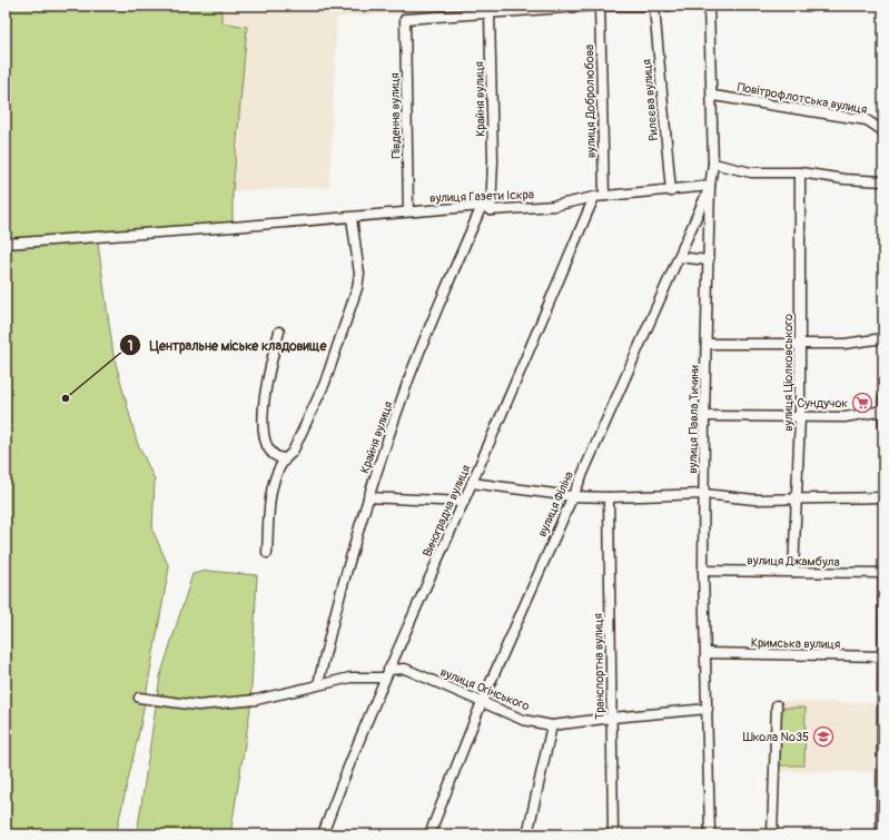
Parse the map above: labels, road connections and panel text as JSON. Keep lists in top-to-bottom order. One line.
{"streets":{"street":["Повітрофлотська вулиця","Крайня вулиця","Рилєєва вулиця","вулиця Добролюбова","Південна вулиця","вулиця Газети Іскра","вулиця Ціолковського","вулиця Павла Тичини","вулиця Філіна","Виноградна вулиця","вулиця Джамбула","Кримська вулиця","Транспортна вулиця","вулиця Огінського"]},"crossings":[["Повітрофлотська вулиця","вулиця Павла Тичини"],["Крайня вулиця","Південна вулиця"],["Крайня вулиця","вулиця Газети Іскра"],["Крайня вулиця","вулиця Огінського"],["Рилєєва вулиця","вулиця Газети Іскра"],["вулиця Добролюбова","вулиця Газети Іскра"],["Південна вулиця","вулиця Газети Іскра"],["вулиця Газети Іскра","вулиця Павла Тичини"],["вулиця Газети Іскра","вулиця Філіна"],["вулиця Газети Іскра","Виноградна вулиця"],["вулиця Ціолковського","вулиця Джамбула"],["вулиця Павла Тичини","вулиця Філіна"],["вулиця Павла Тичини","вулиця Джамбула"],["вулиця Павла Тичини","Кримська вулиця"],["вулиця Павла Тичини","вулиця Огінського"],["вулиця Філіна","вулиця Огінського"],["Виноградна вулиця","вулиця Огінського"],["Транспортна вулиця","вулиця Огінського"]],"places":{"other":["Центральне міське кладовище"],"supermarket":["Сундучок"],"school or university":["Школа №35"]}}
